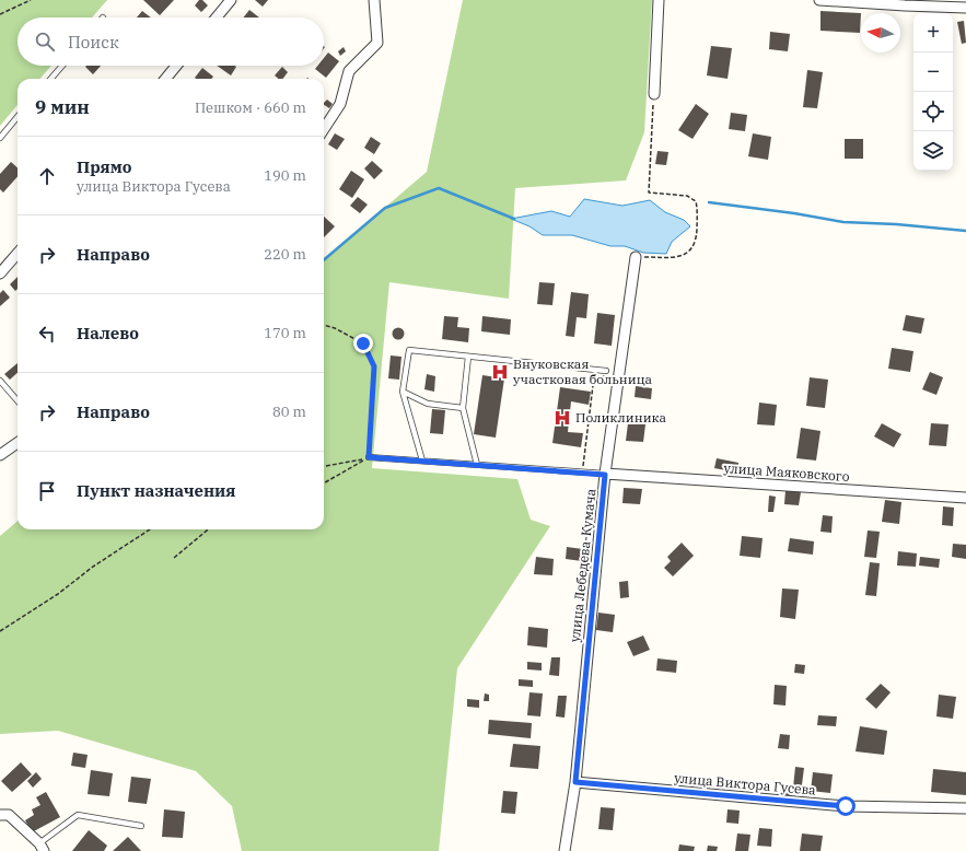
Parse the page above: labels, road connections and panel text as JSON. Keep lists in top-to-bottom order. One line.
{"streets":{"street":["улица Маяковского","улица Лебедева-Кумача","улица Виктора Гусева"]},"crossings":[["улица Маяковского","улица Лебедева-Кумача"],["улица Лебедева-Кумача","улица Виктора Гусева"]],"places":{"hospital":["Внуковская участковая больница","Поликлиника"]},"north":"left","page":{"map_buttons":["+","−"],"search":"Поиск","heading":["9 мин","Пешком · 660 m"],"list":[["Прямо","улица Виктора Гусева","190 m"],["Направо","220 m"],["Налево","170 m"],["Направо","80 m"],"Пункт назначения"]}}
